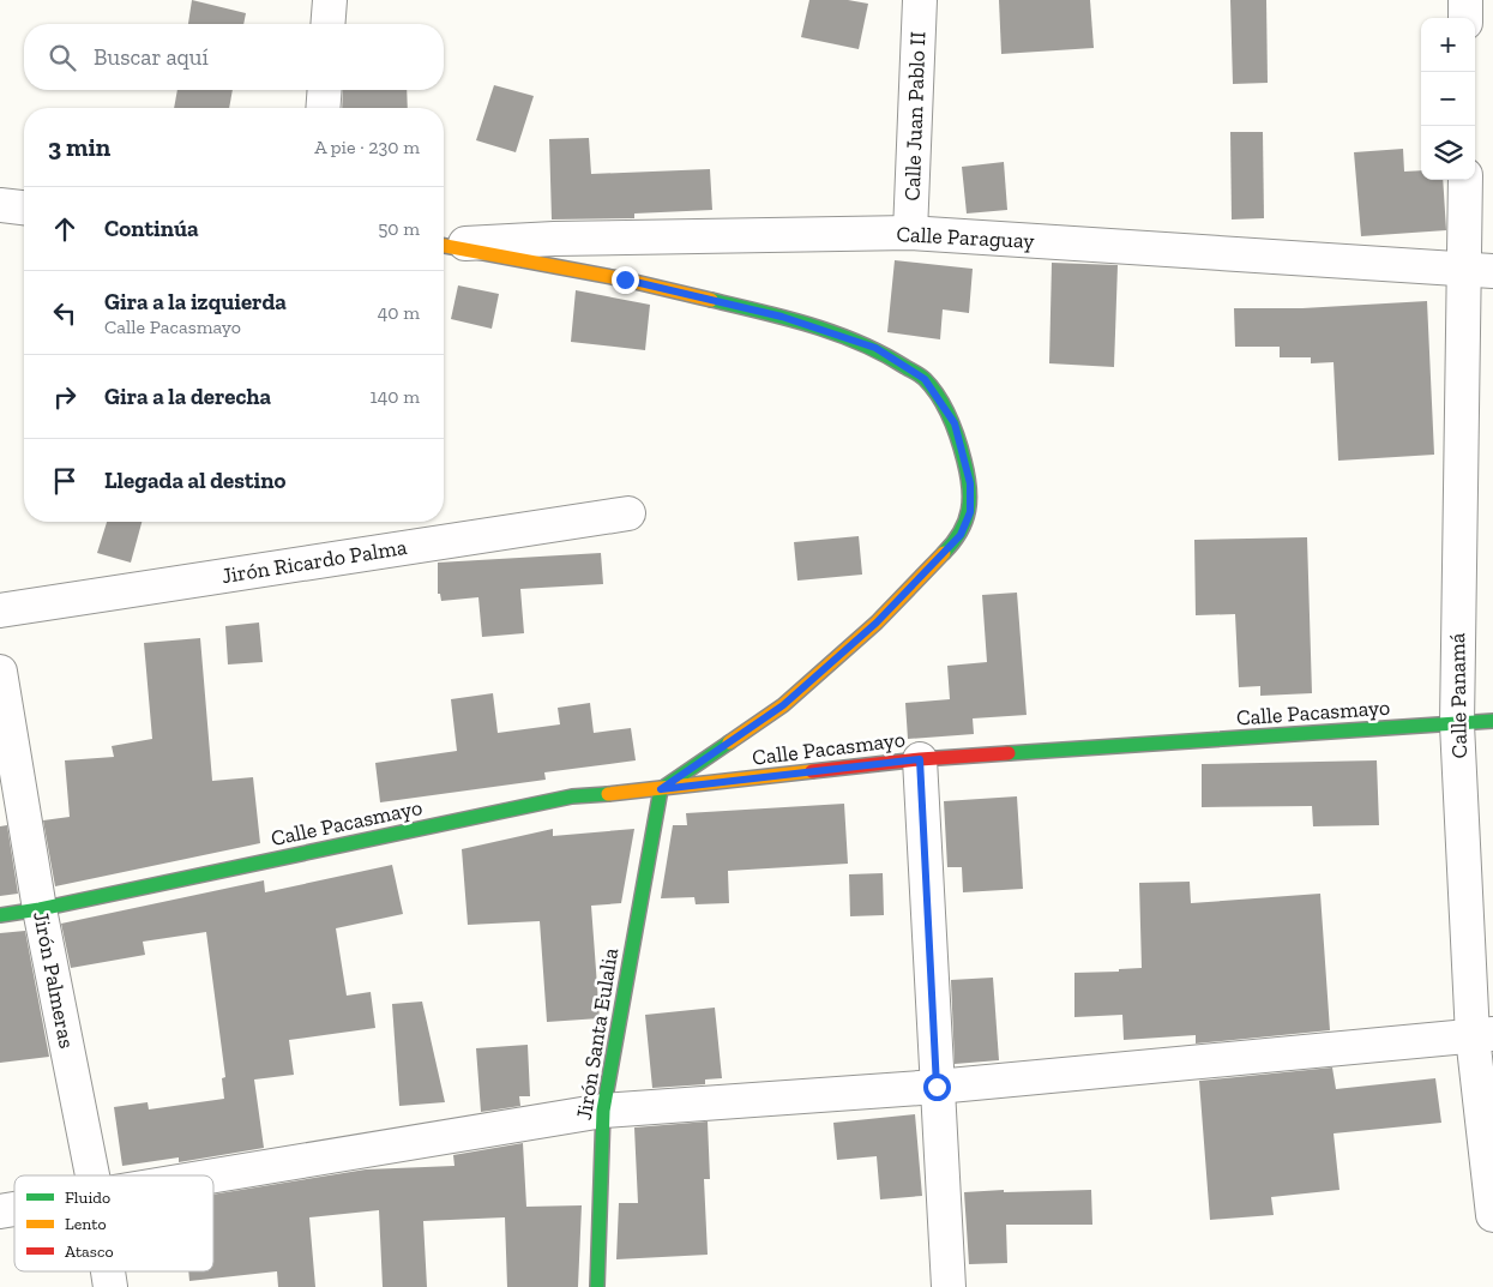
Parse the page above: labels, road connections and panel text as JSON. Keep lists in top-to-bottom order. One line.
{"streets":{"street":["Calle Juan Pablo II","Calle Paraguay","Jirón Ricardo Palma","Calle Panamá","Calle Pacasmayo","Jirón Palmeras","Jirón Santa Eulalia"]},"crossings":[["Calle Juan Pablo II","Calle Paraguay"],["Calle Paraguay","Calle Panamá"],["Calle Panamá","Calle Pacasmayo"],["Calle Pacasmayo","Jirón Palmeras"],["Calle Pacasmayo","Jirón Santa Eulalia"]],"legend":["Fluido","Lento","Atasco"],"page":{"map_buttons":["+","−"],"search":"Buscar aquí","heading":["3 min","A pie · 230 m"],"list":[["Continúa","50 m"],["Gira a la izquierda","Calle Pacasmayo","40 m"],["Gira a la derecha","140 m"],"Llegada al destino"]}}
